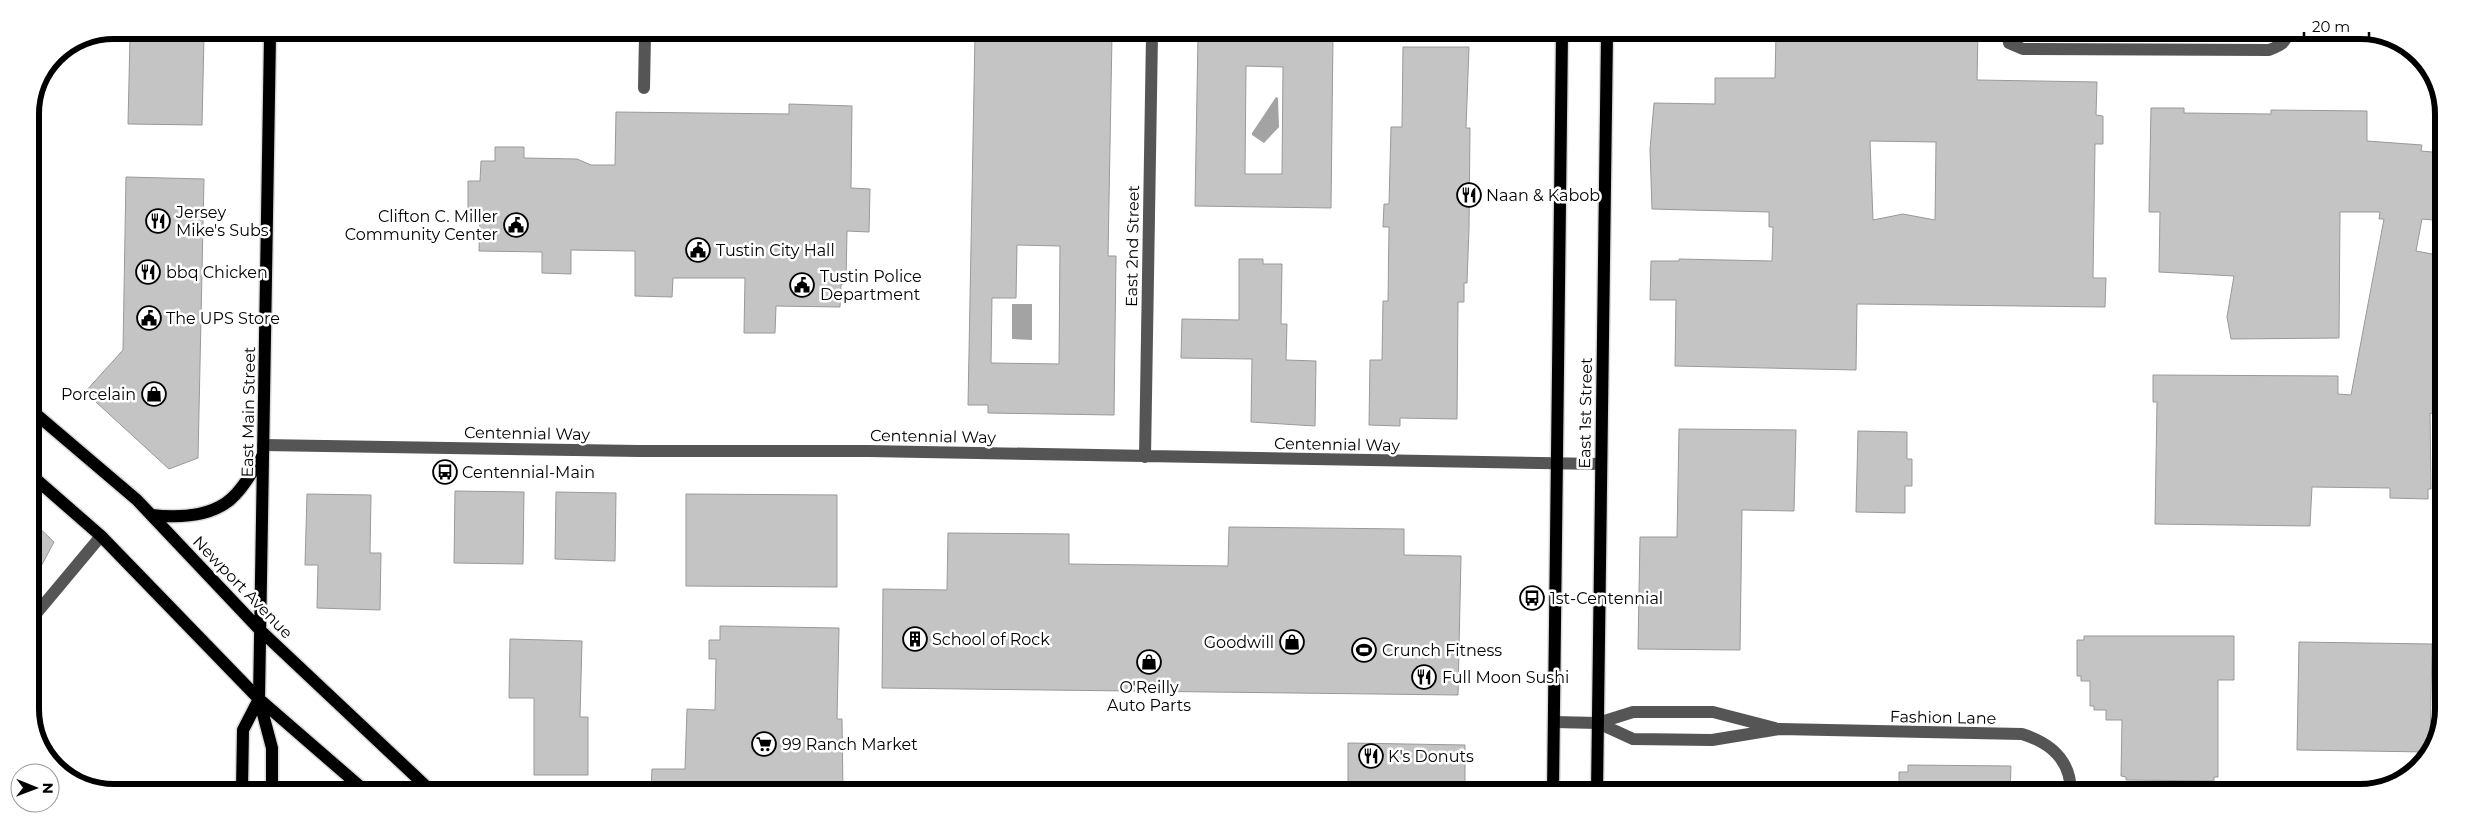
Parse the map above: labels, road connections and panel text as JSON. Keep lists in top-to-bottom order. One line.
{"streets":{"main road":["East Main Street","East 1st Street","Newport Avenue"],"street":["East 2nd Street","Centennial Way","Fashion Lane"]},"crossings":[["East 2nd Street","Centennial Way"],["East Main Street","Centennial Way"],["East Main Street","Newport Avenue"],["East 1st Street","Centennial Way"],["East 1st Street","Fashion Lane"]],"places":{"restaurant":["Naan & Kabob","Jersey Mike's Subs","bbq Chicken","Full Moon Sushi","K's Donuts"],"public building":["Clifton C. Miller Community Center","Tustin City Hall","Tustin Police Department","The UPS Store"],"shop":["Porcelain","Goodwill","O'Reilly Auto Parts"],"bus stop":["Centennial-Main","1st-Centennial"],"building":["School of Rock"],"sports":["Crunch Fitness"],"supermarket":["99 Ranch Market"]},"scale_bar":"20 m","north":"right"}
